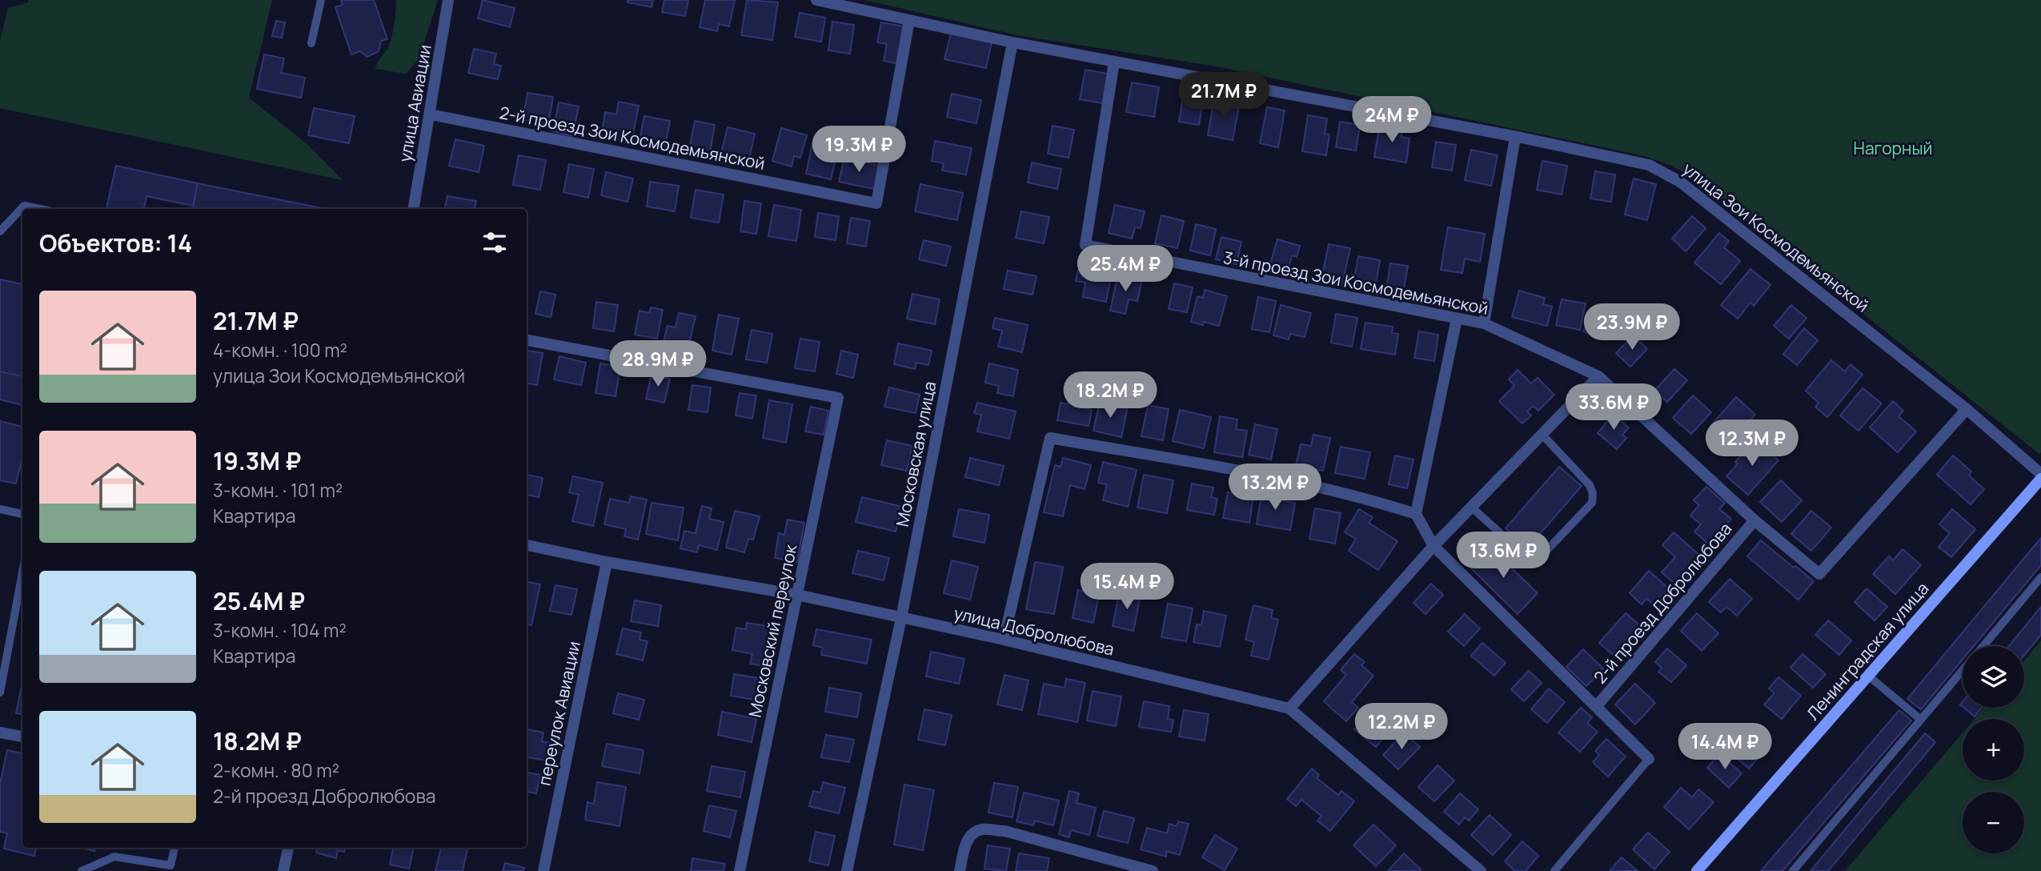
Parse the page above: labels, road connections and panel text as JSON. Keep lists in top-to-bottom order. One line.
{"streets":{"street":["улица Авиации","2-й проезд Зои Космодемьянской","улица Зои Космодемьянской","3-й проезд Зои Космодемьянской","Московская улица","2-й проезд Добролюбова","Московский переулок","улица Добролюбова","Ленинградская улица","переулок Авиации"]},"crossings":[["улица Авиации","2-й проезд Зои Космодемьянской"],["2-й проезд Зои Космодемьянской","улица Зои Космодемьянской"],["улица Зои Космодемьянской","3-й проезд Зои Космодемьянской"],["улица Зои Космодемьянской","Московская улица"],["3-й проезд Зои Космодемьянской","2-й проезд Добролюбова"],["Московская улица","улица Добролюбова"],["Московский переулок","улица Добролюбова"],["улица Добролюбова","переулок Авиации"]],"parks":["Нагорный"],"page":{"price":["21.7M ₽","24M ₽","19.3M ₽","25.4M ₽","23.9M ₽","28.9M ₽","18.2M ₽","33.6M ₽","12.3M ₽","13.2M ₽","13.6M ₽","15.4M ₽","12.2M ₽","14.4M ₽"],"heading":"Объектов: 14","list":[{"name":"21.7M ₽","note":"4-комн. · 100 m² · улица Зои Космодемьянской"},{"name":"19.3M ₽","note":"3-комн. · 101 m² · Квартира"},{"name":"25.4M ₽","note":"3-комн. · 104 m² · Квартира"},{"name":"18.2M ₽","note":"2-комн. · 80 m² · 2-й проезд Добролюбова"}],"map_buttons":["+","−"]}}
